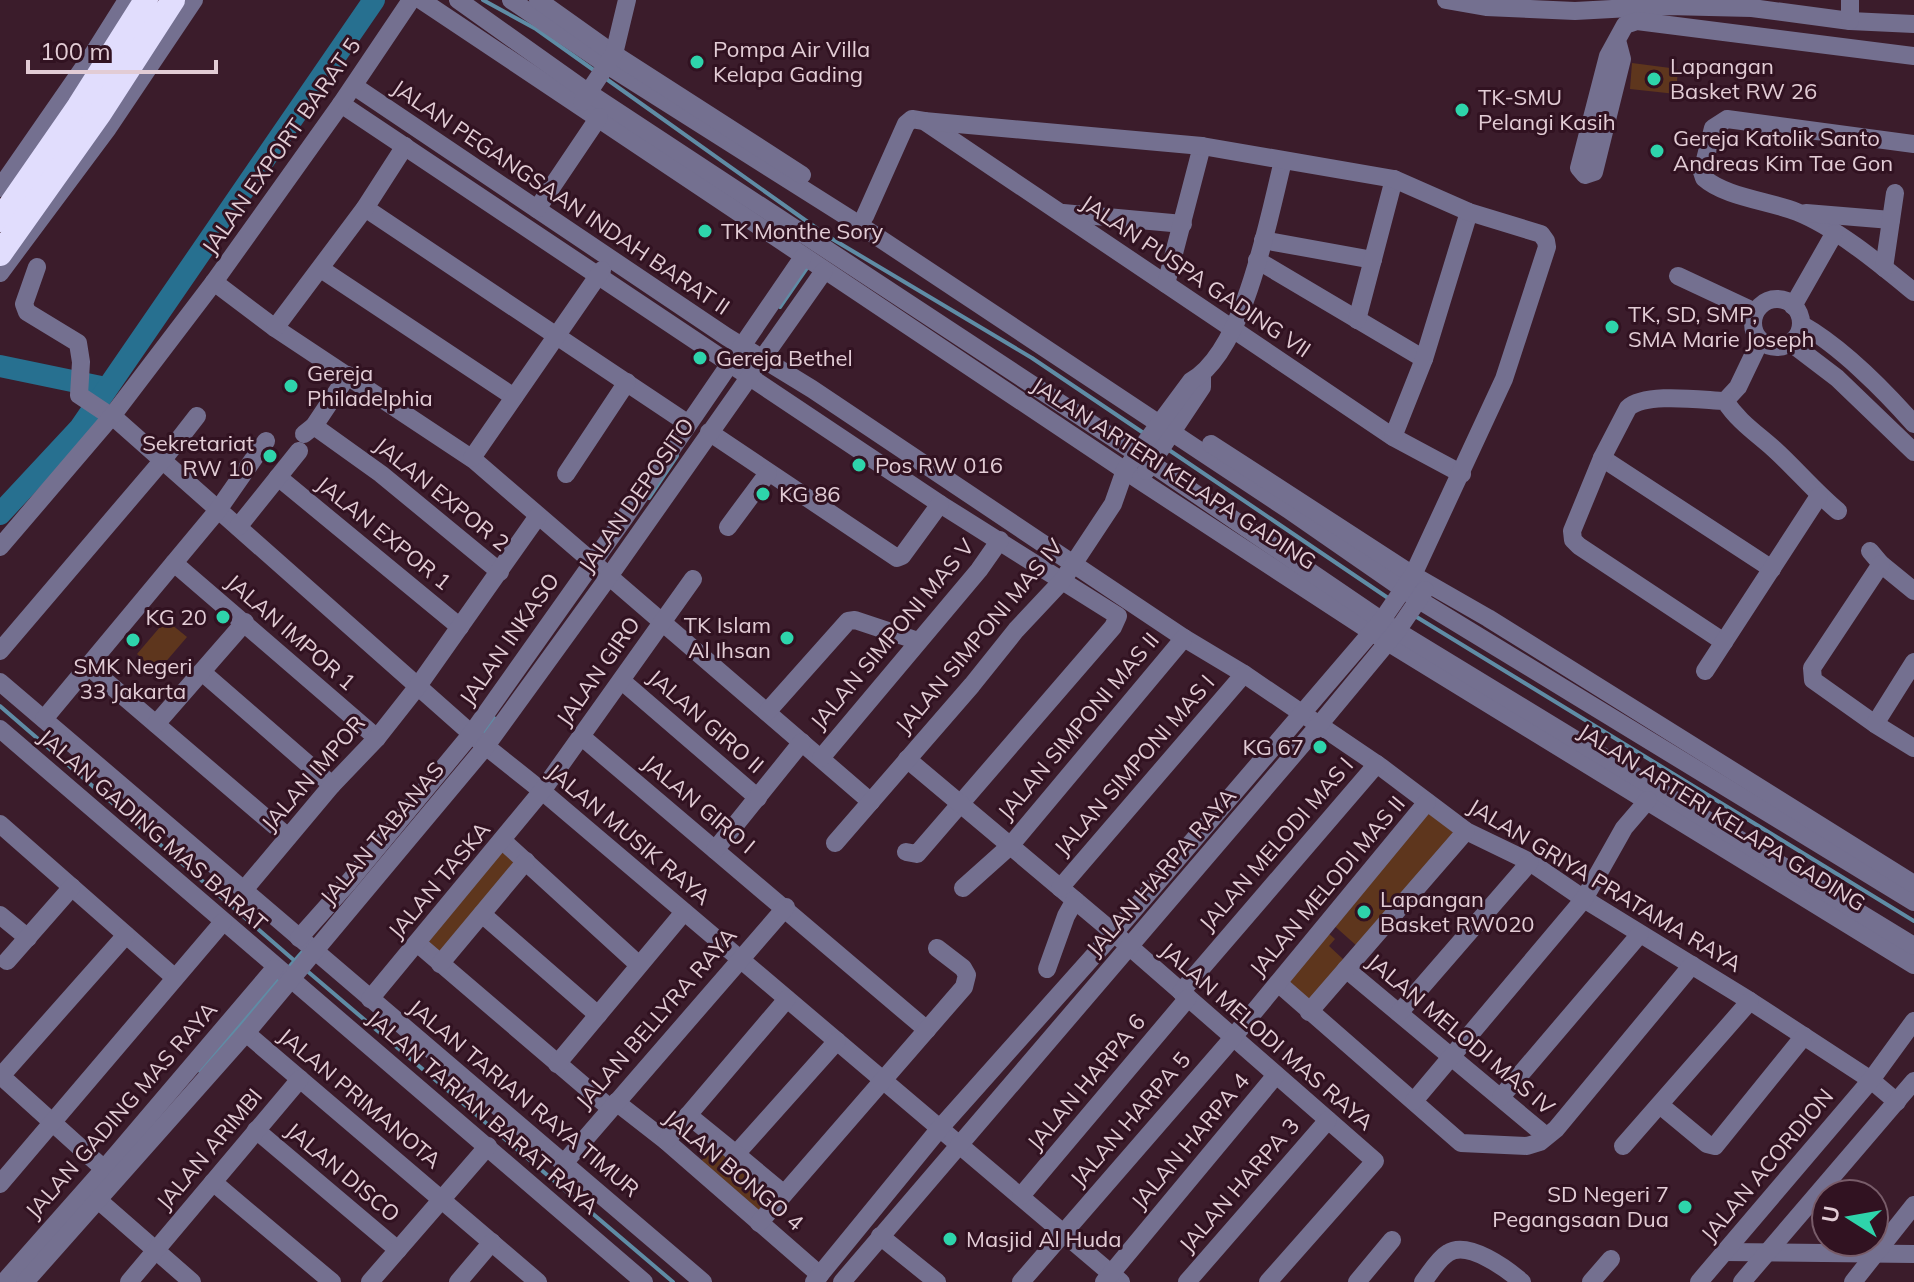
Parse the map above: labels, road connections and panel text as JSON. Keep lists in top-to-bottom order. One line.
{"streets":{"street":["JALAN EXPORT BARAT 5","JALAN PEGANGSAAN INDAH BARAT II","JALAN PUSPA GADING VII","JALAN ARTERI KELAPA GADING","JALAN EXPOR 2","JALAN DEPOSITO","JALAN EXPOR 1","JALAN IMPOR 1","JALAN SIMPONI MAS V","JALAN SIMPONI MAS IV","JALAN INKASO","JALAN GIRO","JALAN GIRO II","JALAN SIMPONI MAS II","JALAN SIMPONI MAS I","JALAN IMPOR","JALAN GIRO I","JALAN GADING MAS BARAT","JALAN TABANAS","JALAN MUSIK RAYA","JALAN MELODI MAS I","JALAN HARPA RAYA","JALAN TASKA","JALAN GRIYA PRATAMA RAYA","JALAN MELODI MAS II","JALAN BELLYRA RAYA","JALAN MELODI MAS IV","JALAN MELODI MAS RAYA","JALAN HARPA 6","JALAN PRIMANOTA","JALAN TARIAN RAYA TIMUR","JALAN GADING MAS RAYA","JALAN TARIAN BARAT RAYA","JALAN HARPA 5","JALAN HARPA 4","JALAN ARIMBI","JALAN ACORDION","JALAN BONGO 4","JALAN DISCO","JALAN HARPA 3"]},"crossings":[["JALAN EXPORT BARAT 5","JALAN PEGANGSAAN INDAH BARAT II"],["JALAN EXPORT BARAT 5","JALAN SIMPONI MAS V"],["JALAN EXPORT BARAT 5","JALAN SIMPONI MAS IV"],["JALAN EXPORT BARAT 5","JALAN INKASO"],["JALAN EXPORT BARAT 5","JALAN GIRO"],["JALAN EXPORT BARAT 5","JALAN IMPOR"],["JALAN PEGANGSAAN INDAH BARAT II","JALAN DEPOSITO"],["JALAN PEGANGSAAN INDAH BARAT II","JALAN SIMPONI MAS V"],["JALAN PEGANGSAAN INDAH BARAT II","JALAN SIMPONI MAS IV"],["JALAN PEGANGSAAN INDAH BARAT II","JALAN INKASO"],["JALAN PEGANGSAAN INDAH BARAT II","JALAN GRIYA PRATAMA RAYA"],["JALAN PEGANGSAAN INDAH BARAT II","JALAN MELODI MAS RAYA"],["JALAN PUSPA GADING VII","JALAN SIMPONI MAS IV"],["JALAN ARTERI KELAPA GADING","JALAN SIMPONI MAS IV"],["JALAN ARTERI KELAPA GADING","JALAN HARPA RAYA"],["JALAN EXPOR 2","JALAN IMPOR"],["JALAN DEPOSITO","JALAN INKASO"],["JALAN EXPOR 1","JALAN IMPOR"],["JALAN IMPOR 1","JALAN IMPOR"],["JALAN SIMPONI MAS IV","JALAN GRIYA PRATAMA RAYA"],["JALAN SIMPONI MAS IV","JALAN MELODI MAS RAYA"],["JALAN INKASO","JALAN TABANAS"],["JALAN INKASO","JALAN MUSIK RAYA"],["JALAN GIRO","JALAN GIRO II"],["JALAN GIRO","JALAN GIRO I"],["JALAN GIRO","JALAN MUSIK RAYA"],["JALAN GIRO","JALAN TASKA"],["JALAN SIMPONI MAS II","JALAN GRIYA PRATAMA RAYA"],["JALAN SIMPONI MAS II","JALAN MELODI MAS RAYA"],["JALAN SIMPONI MAS I","JALAN GRIYA PRATAMA RAYA"],["JALAN SIMPONI MAS I","JALAN MELODI MAS RAYA"],["JALAN IMPOR","JALAN MUSIK RAYA"],["JALAN IMPOR","JALAN TARIAN RAYA TIMUR"],["JALAN GIRO I","JALAN BELLYRA RAYA"],["JALAN GADING MAS BARAT","JALAN TABANAS"],["JALAN GADING MAS BARAT","JALAN GADING MAS RAYA"],["JALAN GADING MAS BARAT","JALAN TARIAN BARAT RAYA"],["JALAN TABANAS","JALAN MUSIK RAYA"],["JALAN TABANAS","JALAN PRIMANOTA"],["JALAN TABANAS","JALAN TARIAN RAYA TIMUR"],["JALAN TABANAS","JALAN TARIAN BARAT RAYA"],["JALAN MUSIK RAYA","JALAN HARPA RAYA"],["JALAN MUSIK RAYA","JALAN TASKA"],["JALAN MUSIK RAYA","JALAN BELLYRA RAYA"],["JALAN MUSIK RAYA","JALAN HARPA 6"],["JALAN MUSIK RAYA","JALAN HARPA 5"],["JALAN MUSIK RAYA","JALAN HARPA 4"],["JALAN MELODI MAS I","JALAN GRIYA PRATAMA RAYA"],["JALAN MELODI MAS I","JALAN MELODI MAS RAYA"],["JALAN MELODI MAS I","JALAN HARPA 6"],["JALAN HARPA RAYA","JALAN GRIYA PRATAMA RAYA"],["JALAN HARPA RAYA","JALAN MELODI MAS RAYA"],["JALAN TASKA","JALAN TARIAN RAYA TIMUR"],["JALAN TASKA","JALAN BONGO 4"],["JALAN GRIYA PRATAMA RAYA","JALAN MELODI MAS II"],["JALAN GRIYA PRATAMA RAYA","JALAN ACORDION"],["JALAN MELODI MAS II","JALAN MELODI MAS RAYA"],["JALAN MELODI MAS II","JALAN HARPA 5"],["JALAN BELLYRA RAYA","JALAN TARIAN RAYA TIMUR"],["JALAN BELLYRA RAYA","JALAN BONGO 4"],["JALAN MELODI MAS RAYA","JALAN HARPA 6"],["JALAN MELODI MAS RAYA","JALAN HARPA 5"],["JALAN MELODI MAS RAYA","JALAN HARPA 4"],["JALAN MELODI MAS RAYA","JALAN HARPA 3"],["JALAN PRIMANOTA","JALAN ARIMBI"],["JALAN ARIMBI","JALAN DISCO"]],"places":["Pompa Air Villa Kelapa Gading","Lapangan Basket RW 26","TK-SMU Pelangi Kasih","Gereja Katolik Santo Andreas Kim Tae Gon","TK Monthe Sory","TK, SD, SMP, SMA Marie Joseph","Gereja Bethel","Gereja Philadelphia","Sekretariat RW 10","Pos RW 016","KG 86","KG 20","TK Islam Al Ihsan","SMK Negeri 33 Jakarta","KG 67","Lapangan Basket RW020","SD Negeri 7 Pegangsaan Dua","Masjid Al Huda"],"scale_bar":"100 m","north":"left"}
